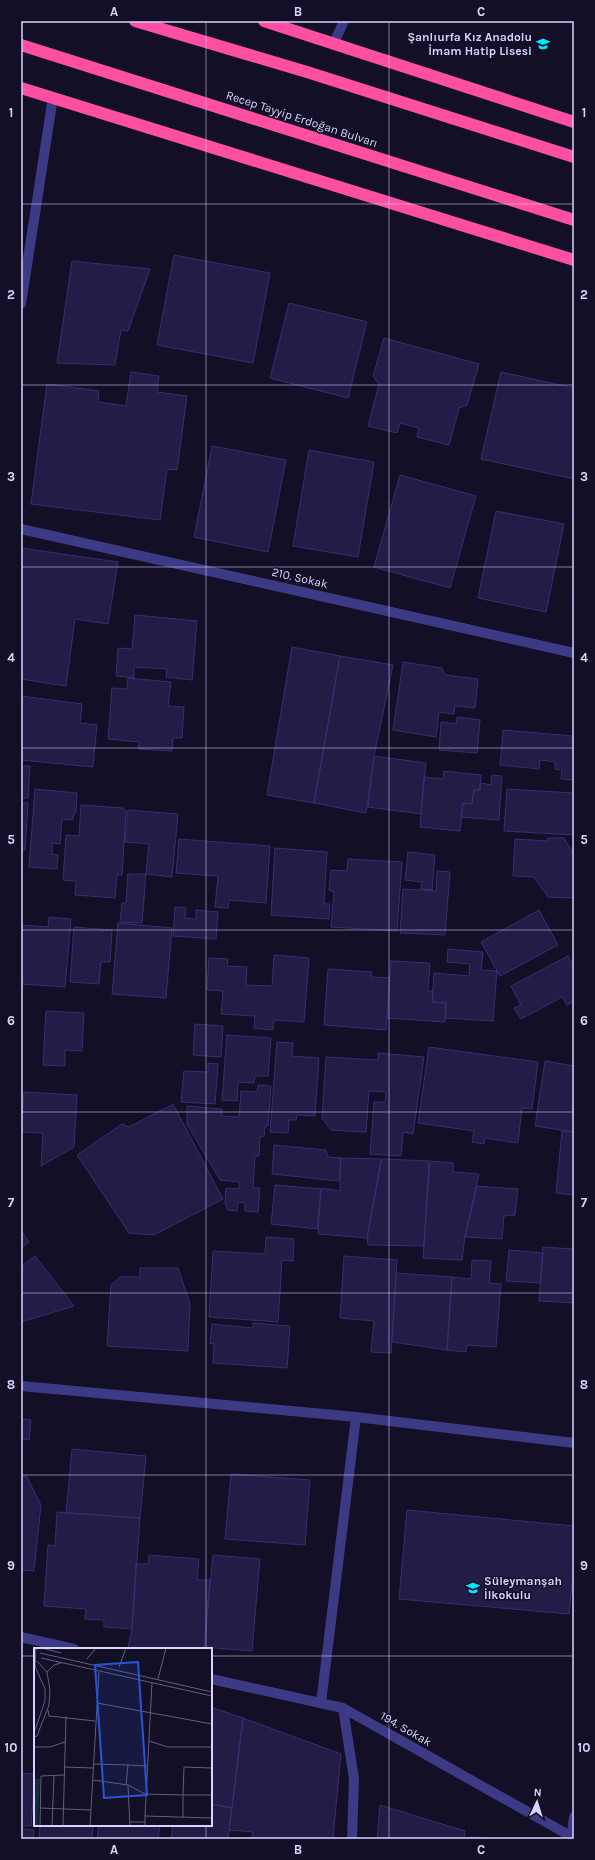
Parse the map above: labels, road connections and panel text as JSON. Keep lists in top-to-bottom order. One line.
{"streets":{"highway":["Recep Tayyip Erdoğan Bulvarı"],"street":["210. Sokak","194. Sokak"]},"places":{"school or university":["Şanlıurfa Kız Anadolu İmam Hatip Lisesi","Süleymanşah İlkokulu"]},"north":"top","grid":{"columns":["A","B","C"],"rows":["1","2","3","4","5","6","7","8","9","10"]}}
